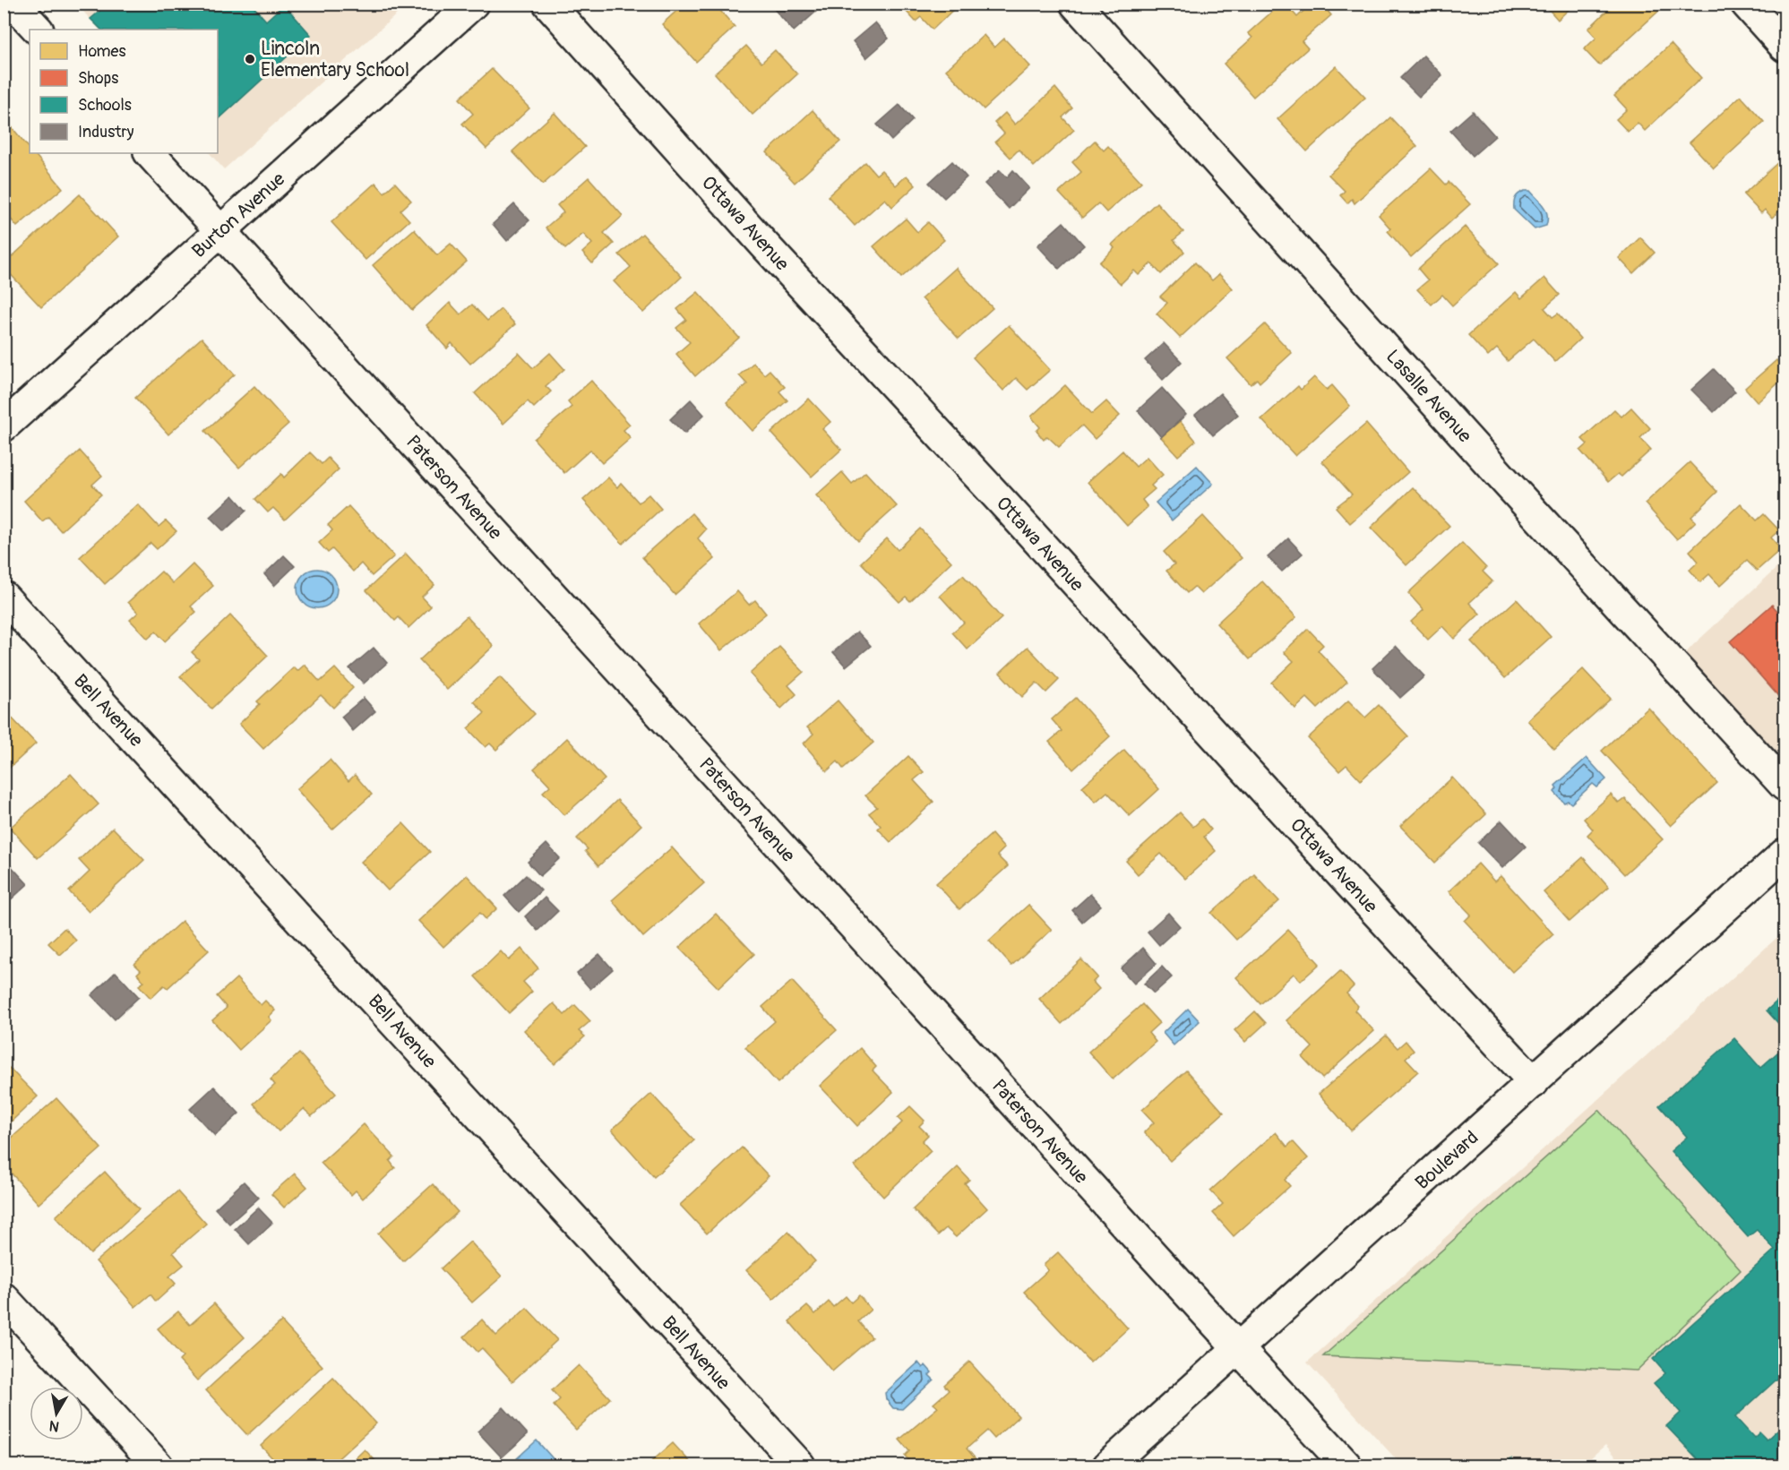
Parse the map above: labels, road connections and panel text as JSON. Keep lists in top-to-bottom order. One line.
{"streets":{"street":["Burton Avenue","Ottawa Avenue","Lasalle Avenue","Paterson Avenue","Bell Avenue","Boulevard"]},"crossings":[["Burton Avenue","Paterson Avenue"],["Ottawa Avenue","Boulevard"],["Paterson Avenue","Boulevard"]],"places":["Lincoln Elementary School"],"legend":["Homes","Shops","Schools","Industry"],"north":"bottom"}
